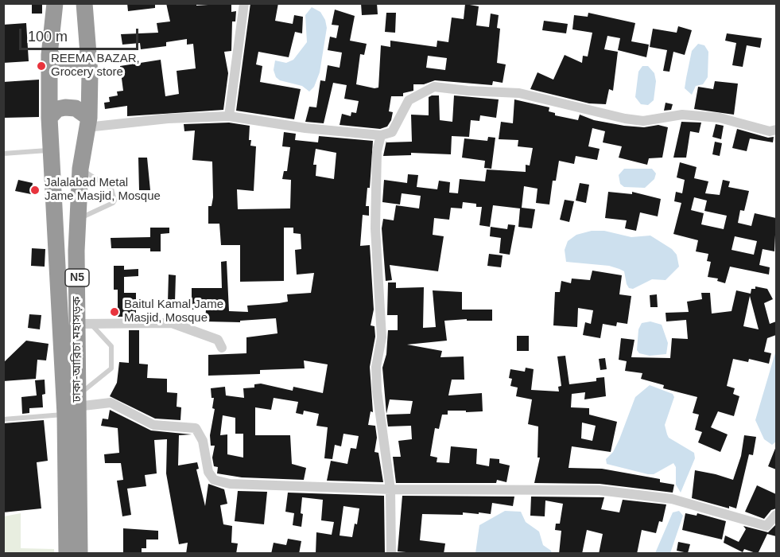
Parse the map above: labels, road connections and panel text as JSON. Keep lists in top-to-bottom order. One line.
{"streets":{"highway":["N5","ঢাকা-আরিচা মহাসড়ক"]},"places":["REEMA BAZAR, Grocery store","Jalalabad Metal Jame Masjid, Mosque","Baitul Kamal Jame Masjid, Mosque"],"scale_bar":"100 m"}
